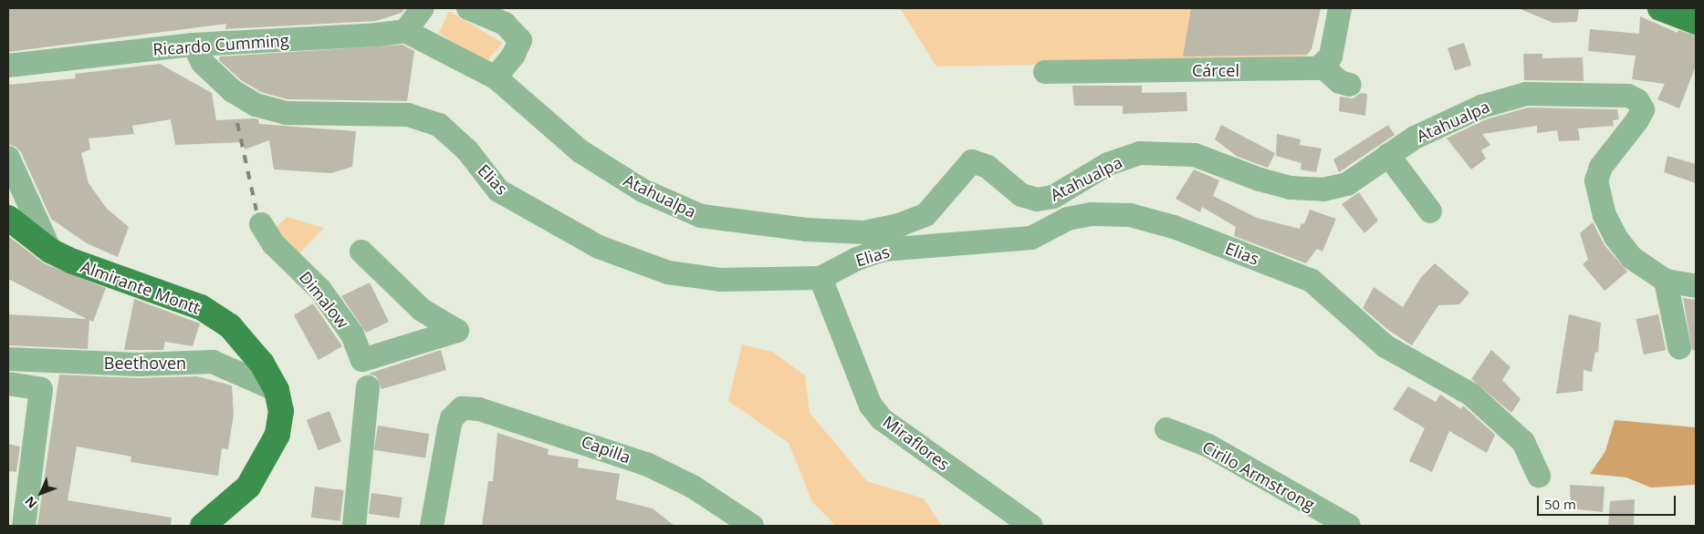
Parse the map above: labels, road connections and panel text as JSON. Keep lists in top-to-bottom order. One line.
{"streets":{"main road":["Almirante Montt"],"street":["Ricardo Cumming","Cárcel","Atahualpa","Elias","Dimalow","Beethoven","Miraflores","Capilla","Cirilo Armstrong"]},"crossings":[["Ricardo Cumming","Atahualpa"],["Ricardo Cumming","Elias"],["Elias","Miraflores"],["Almirante Montt","Beethoven"]],"scale_bar":"50 m","north":"bottom left"}
